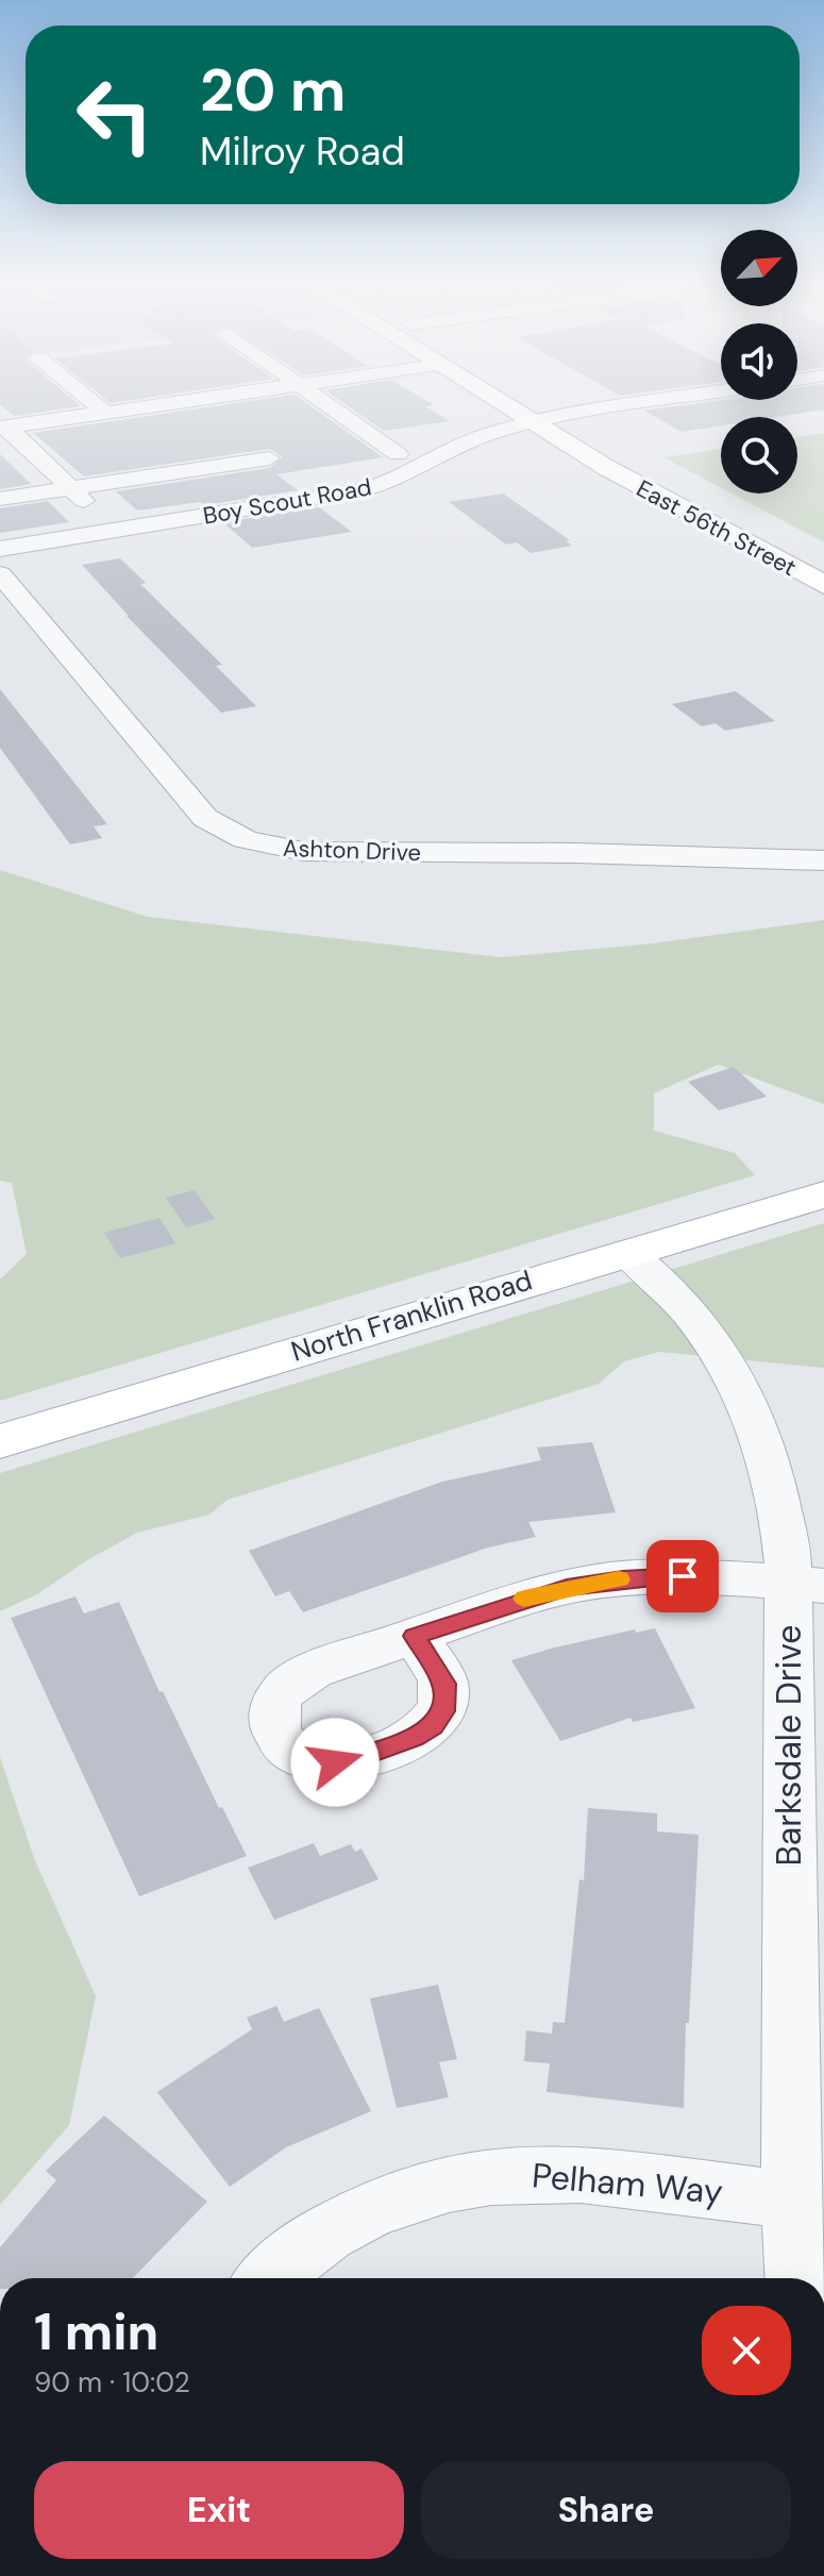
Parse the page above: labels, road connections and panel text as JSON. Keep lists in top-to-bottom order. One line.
{"streets":{"main road":["East 56th Street","North Franklin Road"],"street":["Boy Scout Road","Ashton Drive","Barksdale Drive","Pelham Way"]},"crossings":[["Boy Scout Road","East 56th Street"],["North Franklin Road","Barksdale Drive"],["Barksdale Drive","Pelham Way"]],"north":"top right","page":{"turn":["20 m","Milroy Road"],"heading":["1 min","90 m · 10:02"],"buttons":["Exit","Share"]}}
